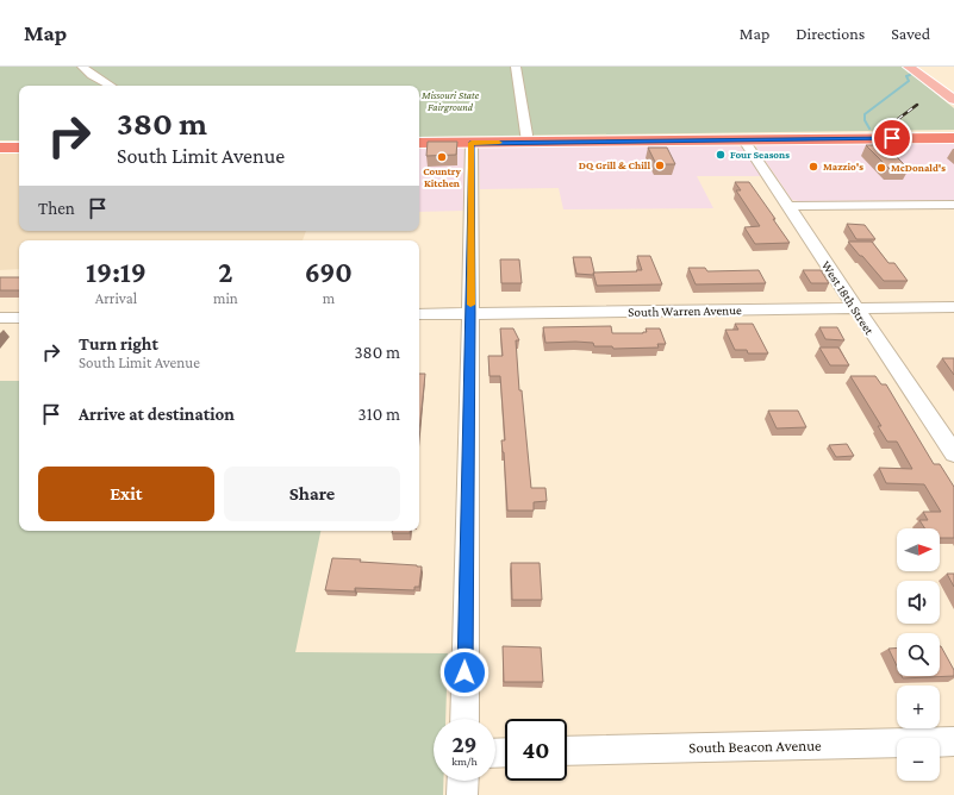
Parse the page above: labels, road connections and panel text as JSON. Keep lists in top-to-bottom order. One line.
{"streets":{"street":["West 18th Street","South Warren Avenue","South Beacon Avenue"]},"crossings":[["West 18th Street","South Warren Avenue"]],"parks":["Missouri State Fairground"],"places":["Four Seasons","Country Kitchen","DQ Grill & Chill","Mazzio's","McDonald's"],"north":"right","page":{"header":"Map","nav":["Map","Directions","Saved"],"turn":["380 m","South Limit Avenue"],"then":"Then","eta":["19:19","Arrival","2","min","690","m"],"list":[{"name":"Turn right","note":"South Limit Avenue","value":"380 m"},{"name":"Arrive at destination","value":"310 m"}],"buttons":["Exit","Share"],"map_buttons":["+","−"],"speed":"29 km/h","limit":"40"}}
